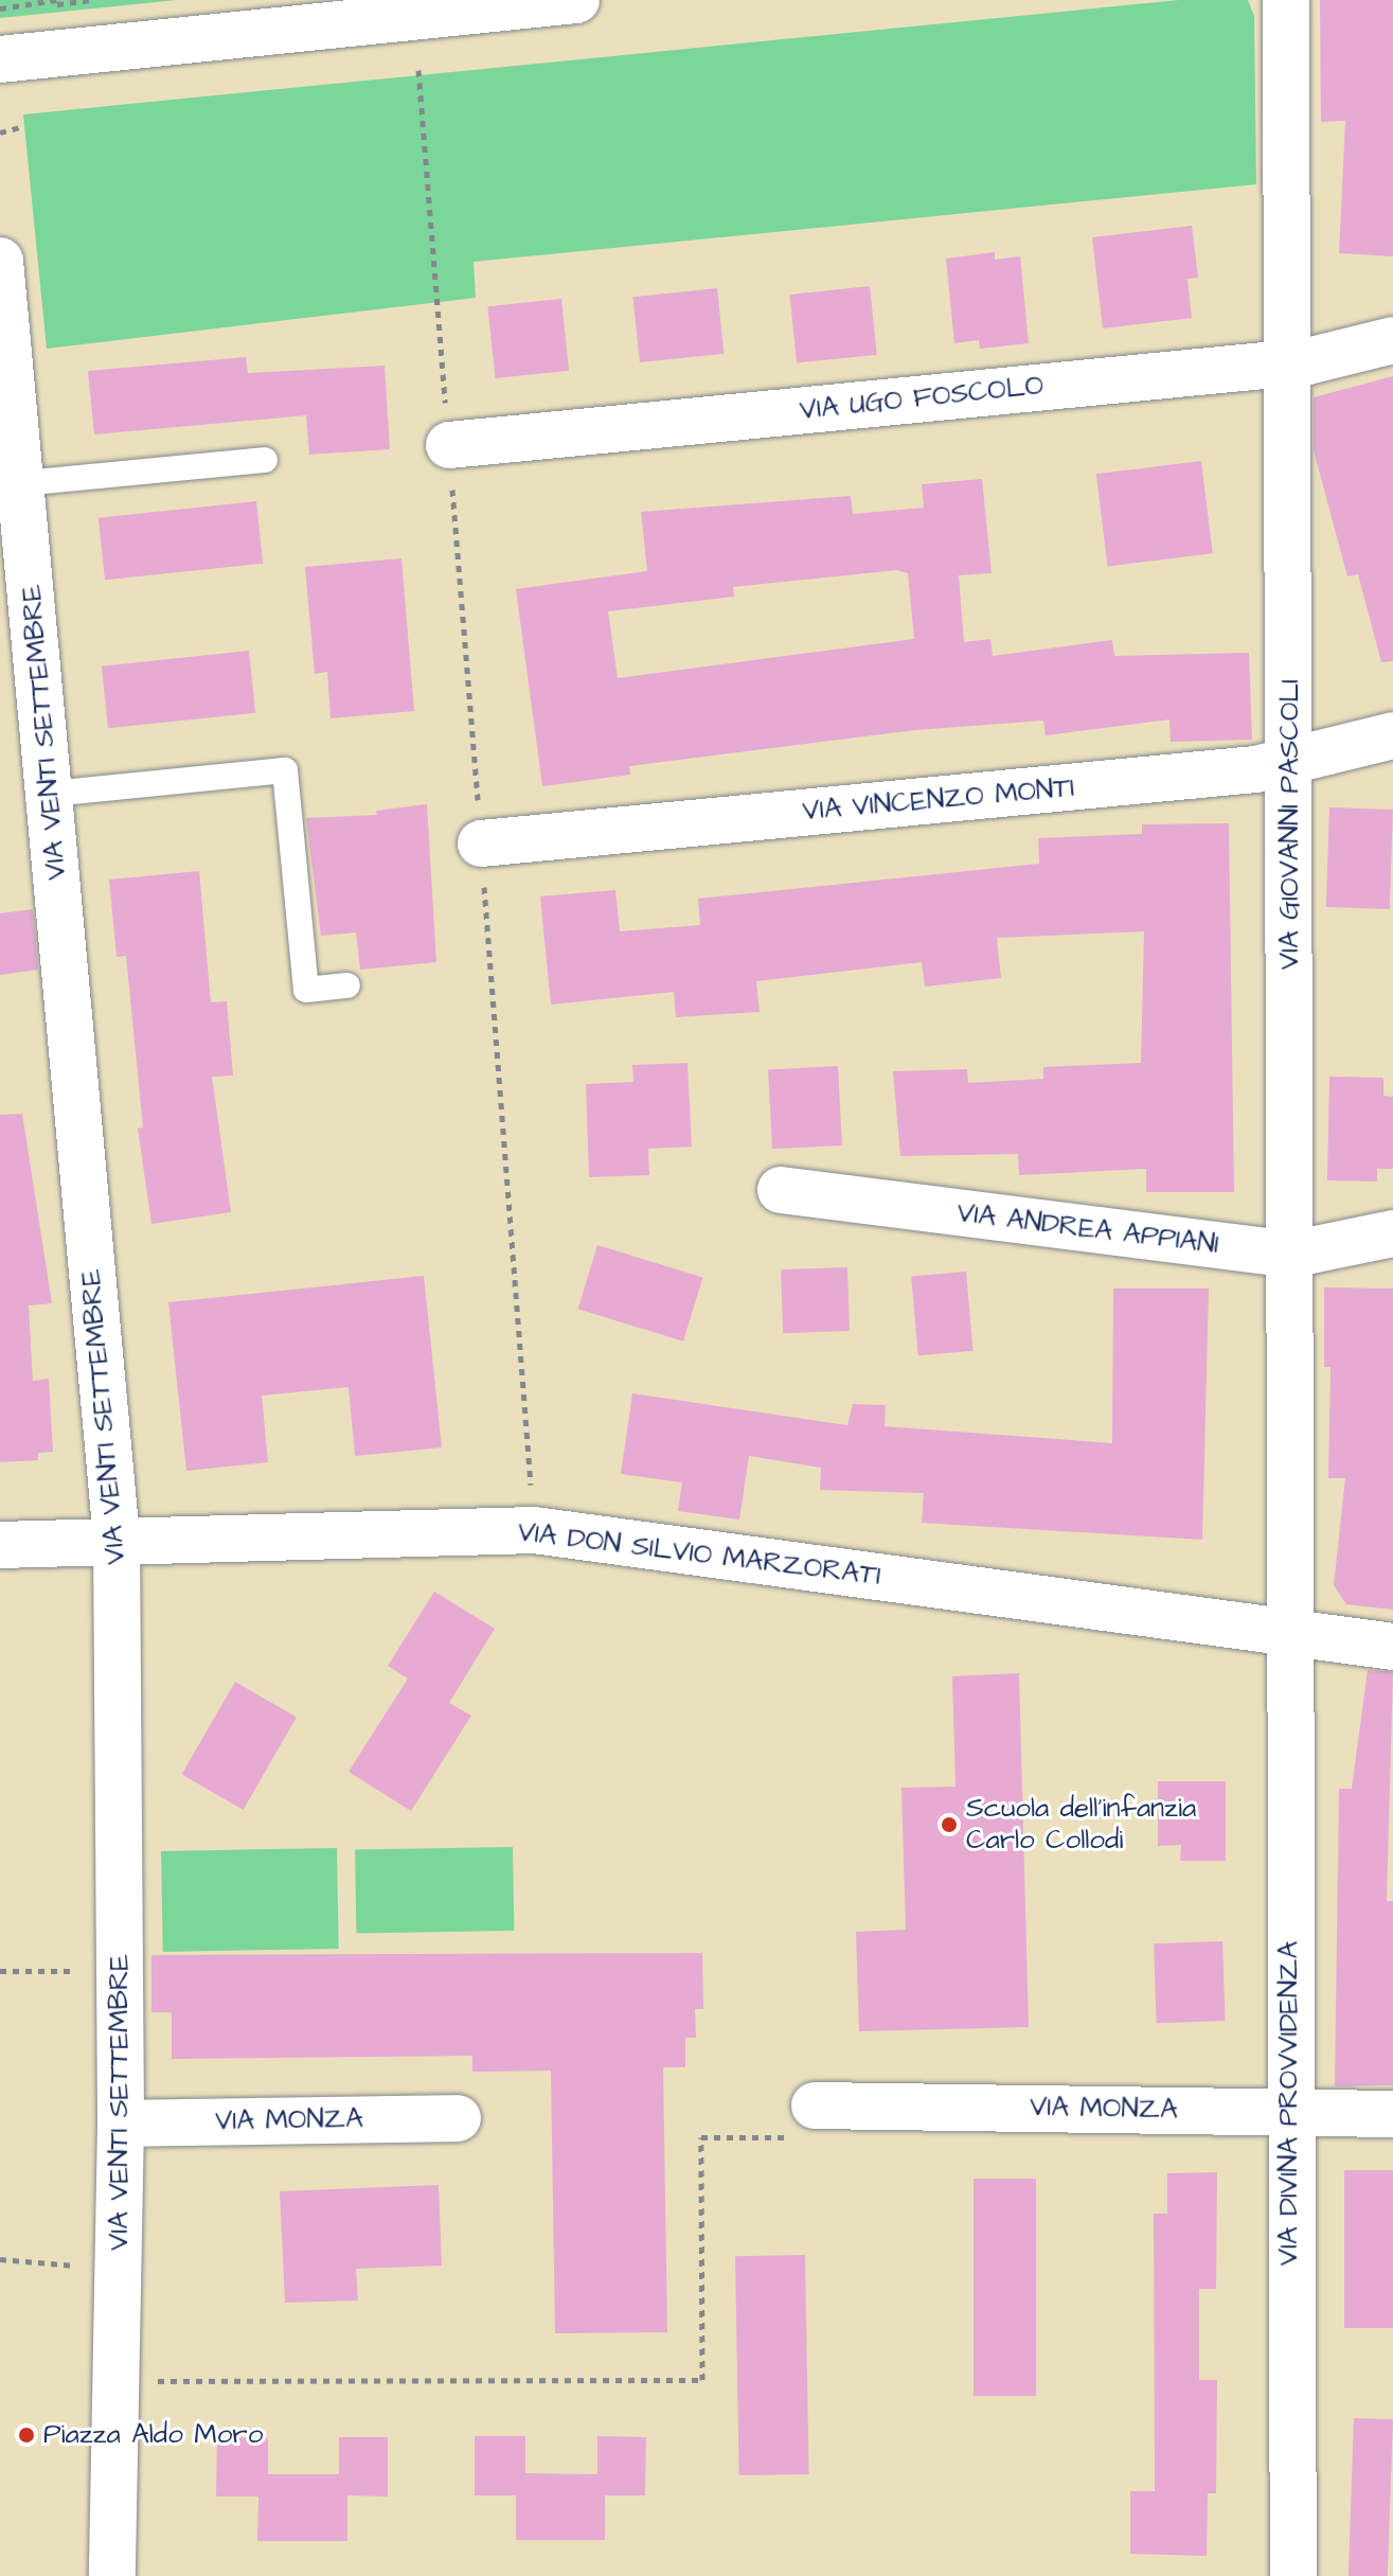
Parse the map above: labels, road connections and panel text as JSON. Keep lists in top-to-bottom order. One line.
{"streets":{"street":["VIA UGO FOSCOLO","VIA VENTI SETTEMBRE","VIA VINCENZO MONTI","VIA GIOVANNI PASCOLI","VIA ANDREA APPIANI","VIA DON SILVIO MARZORATI","VIA DIVINA PROVVIDENZA","VIA MONZA"]},"crossings":[["VIA UGO FOSCOLO","VIA GIOVANNI PASCOLI"],["VIA VENTI SETTEMBRE","VIA DON SILVIO MARZORATI"],["VIA VENTI SETTEMBRE","VIA MONZA"],["VIA VINCENZO MONTI","VIA GIOVANNI PASCOLI"],["VIA GIOVANNI PASCOLI","VIA ANDREA APPIANI"],["VIA GIOVANNI PASCOLI","VIA DON SILVIO MARZORATI"],["VIA GIOVANNI PASCOLI","VIA DIVINA PROVVIDENZA"],["VIA DON SILVIO MARZORATI","VIA DIVINA PROVVIDENZA"],["VIA DIVINA PROVVIDENZA","VIA MONZA"]],"places":["Scuola dell'infanzia Carlo Collodi","Piazza Aldo Moro"]}
